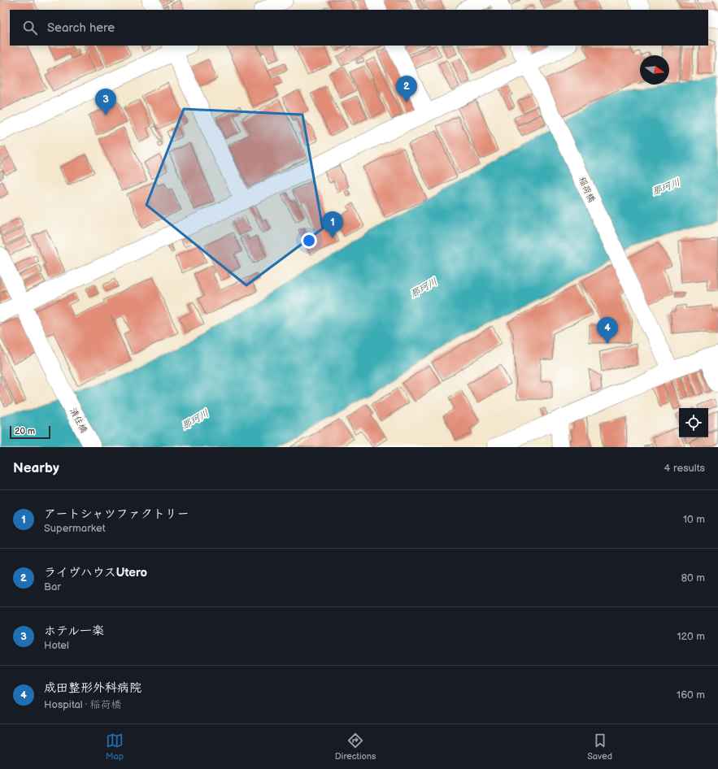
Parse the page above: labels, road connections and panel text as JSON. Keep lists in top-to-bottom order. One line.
{"streets":{"street":["稲荷橋","清住橋"]},"water":["那珂川"],"scale_bar":"20 m","north":"right","page":{"search":"Search here","pins":["2","3","1","4"],"scale":"20 m","heading":["Nearby","4 results"],"list":[{"mark":"1","name":"アートシャツファクトリー","note":"Supermarket","value":"10 m"},{"mark":"2","name":"ライヴハウスUtero","note":"Bar","value":"80 m"},{"mark":"3","name":"ホテル一楽","note":"Hotel","value":"120 m"},{"mark":"4","name":"成田整形外科病院","note":"Hospital · 稲荷橋","value":"160 m"}],"nav":["Map","Directions","Saved"]}}
